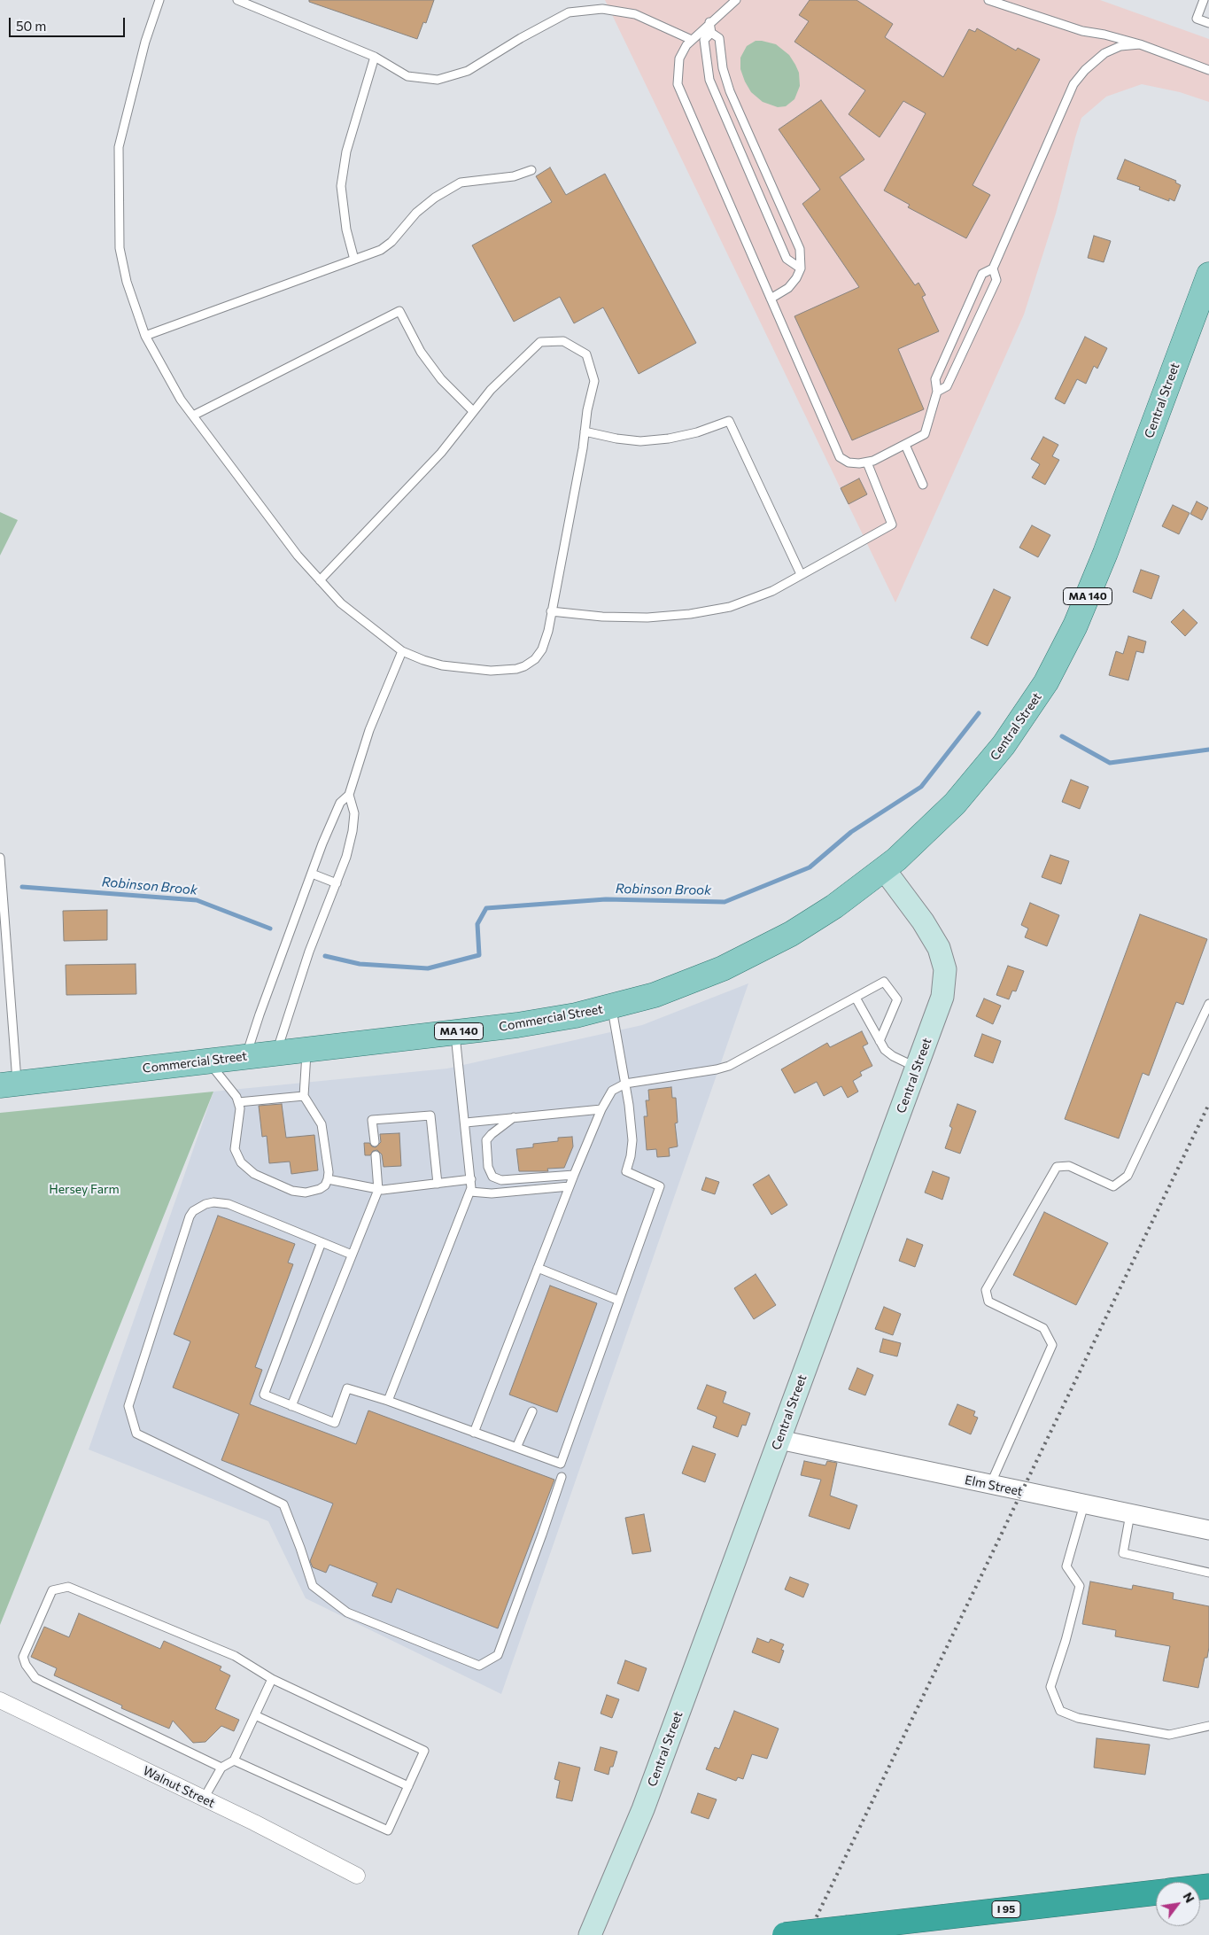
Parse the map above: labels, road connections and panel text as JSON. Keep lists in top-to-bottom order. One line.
{"streets":{"highway":["I 95"],"main road":["Central Street","MA 140","Commercial Street"],"street":["Elm Street","Walnut Street"]},"crossings":[["Central Street","Commercial Street"],["Central Street","Elm Street"]],"water":["Robinson Brook"],"parks":["Hersey Farm"],"scale_bar":"50 m","north":"top right"}
